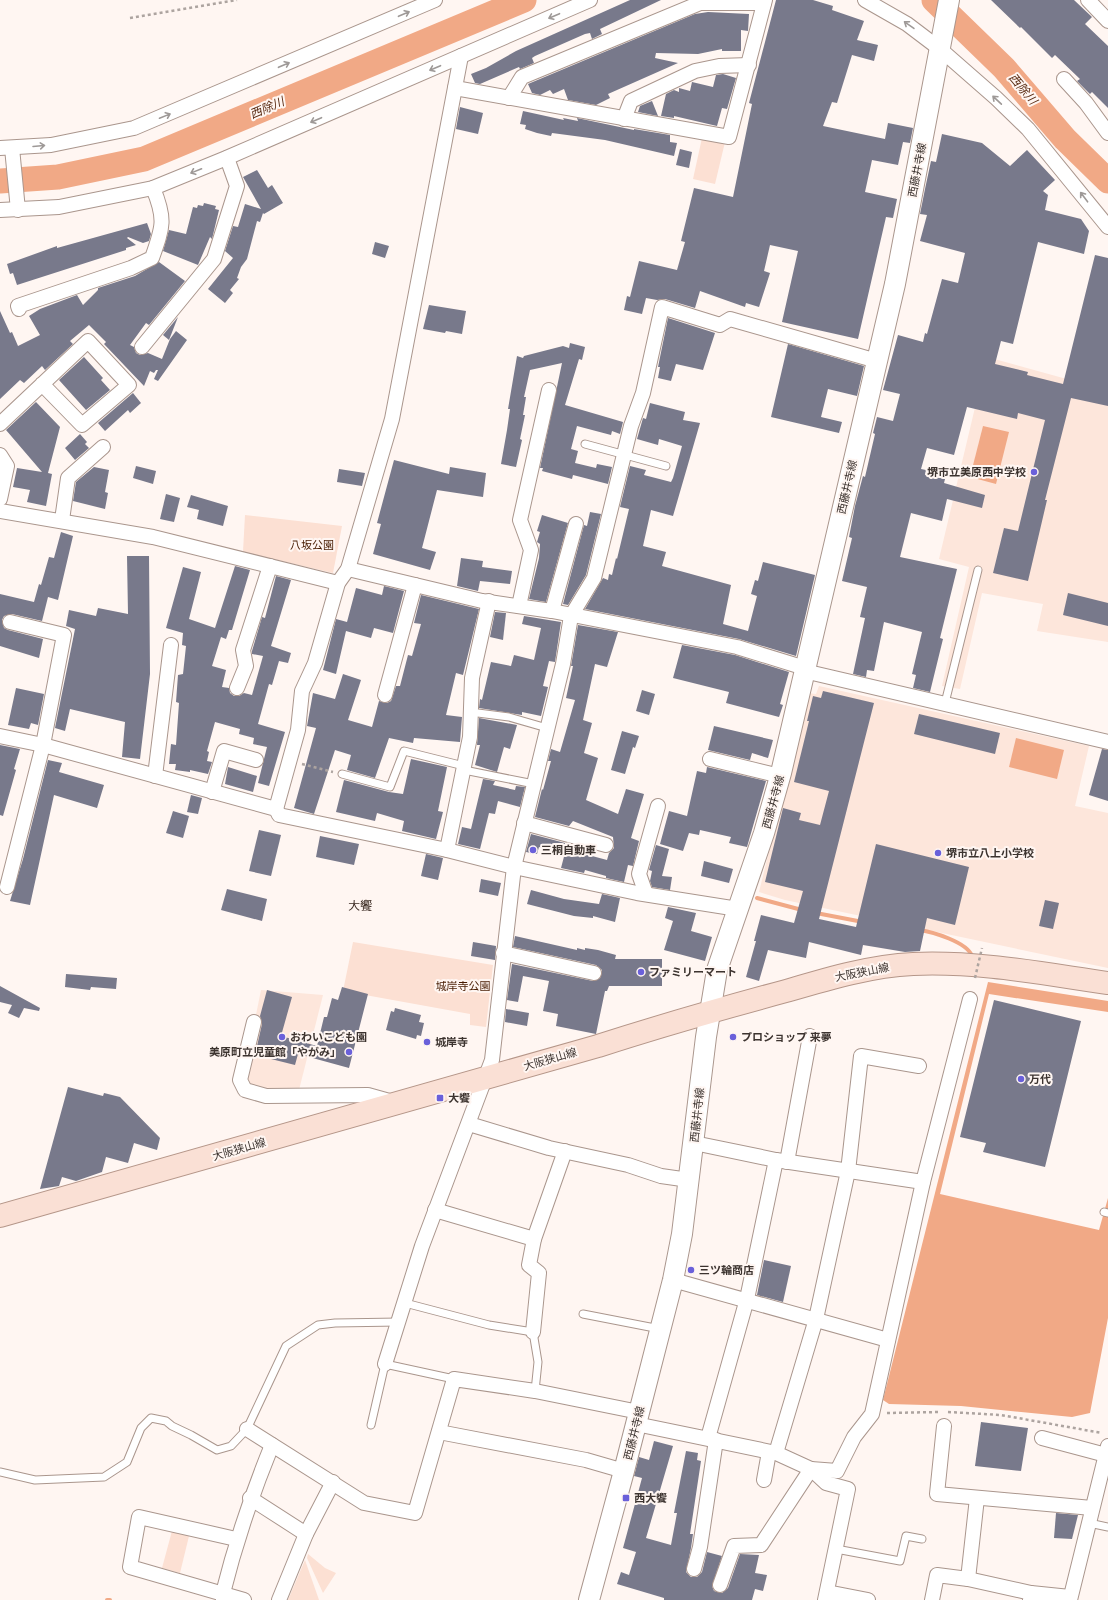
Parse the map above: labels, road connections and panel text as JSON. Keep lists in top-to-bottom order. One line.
{"streets":{"main road":["西藤井寺線","大阪狭山線"]},"crossings":[["西藤井寺線","大阪狭山線"]],"districts":["大饗"],"water":["西除川"],"parks":["八坂公園","城岸寺公園"],"places":{"other":["堺市立美原西中学校","三桐自動車","堺市立八上小学校","ファミリーマート","おわいこども園","プロショップ 来夢","城岸寺","美原町立児童館「やがみ」","万代","三ツ輪商店"],"transit":["大饗","西大饗"]}}
